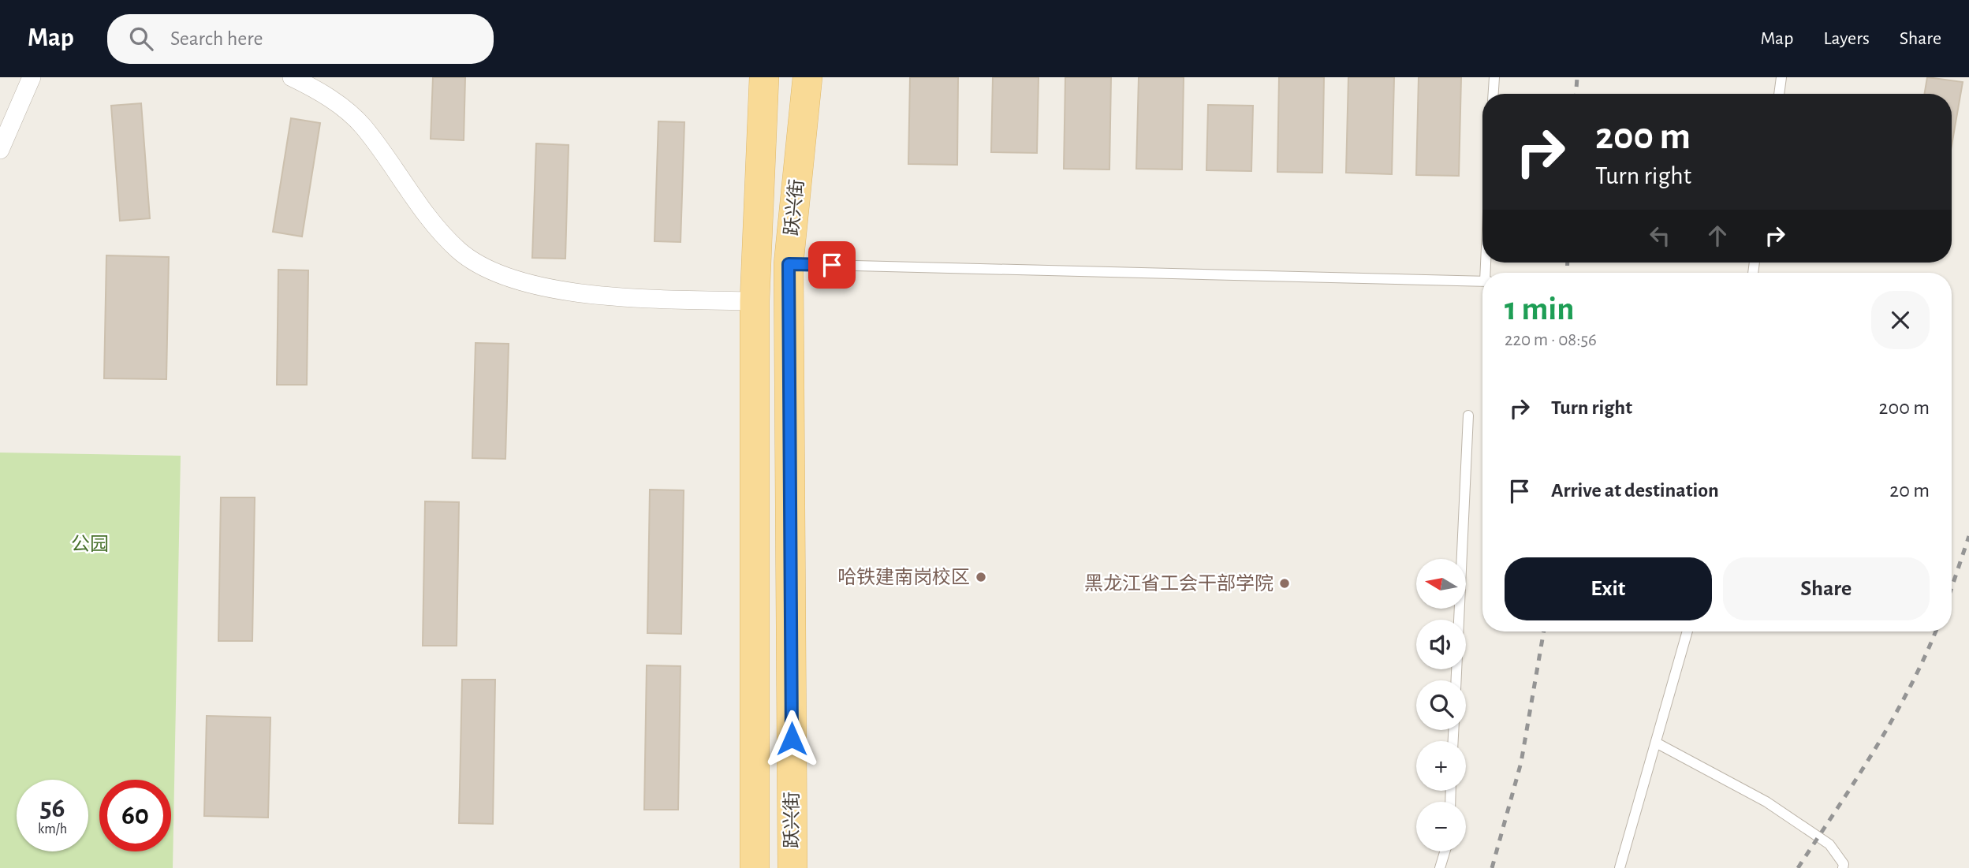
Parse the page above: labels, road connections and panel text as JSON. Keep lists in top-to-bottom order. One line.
{"streets":{"main road":["跃兴街"]},"parks":["公园"],"places":["哈铁建南岗校区","黑龙江省工会干部学院"],"north":"left","page":{"header":"Map","search":"Search here","nav":["Map","Layers","Share"],"turn":["200 m","Turn right"],"heading":["1 min","220 m · 08:56"],"list":[{"name":"Turn right","value":"200 m"},{"name":"Arrive at destination","value":"20 m"}],"buttons":["Exit","Share"],"map_buttons":["+","−"],"speed":"56 km/h","limit":"60"}}
